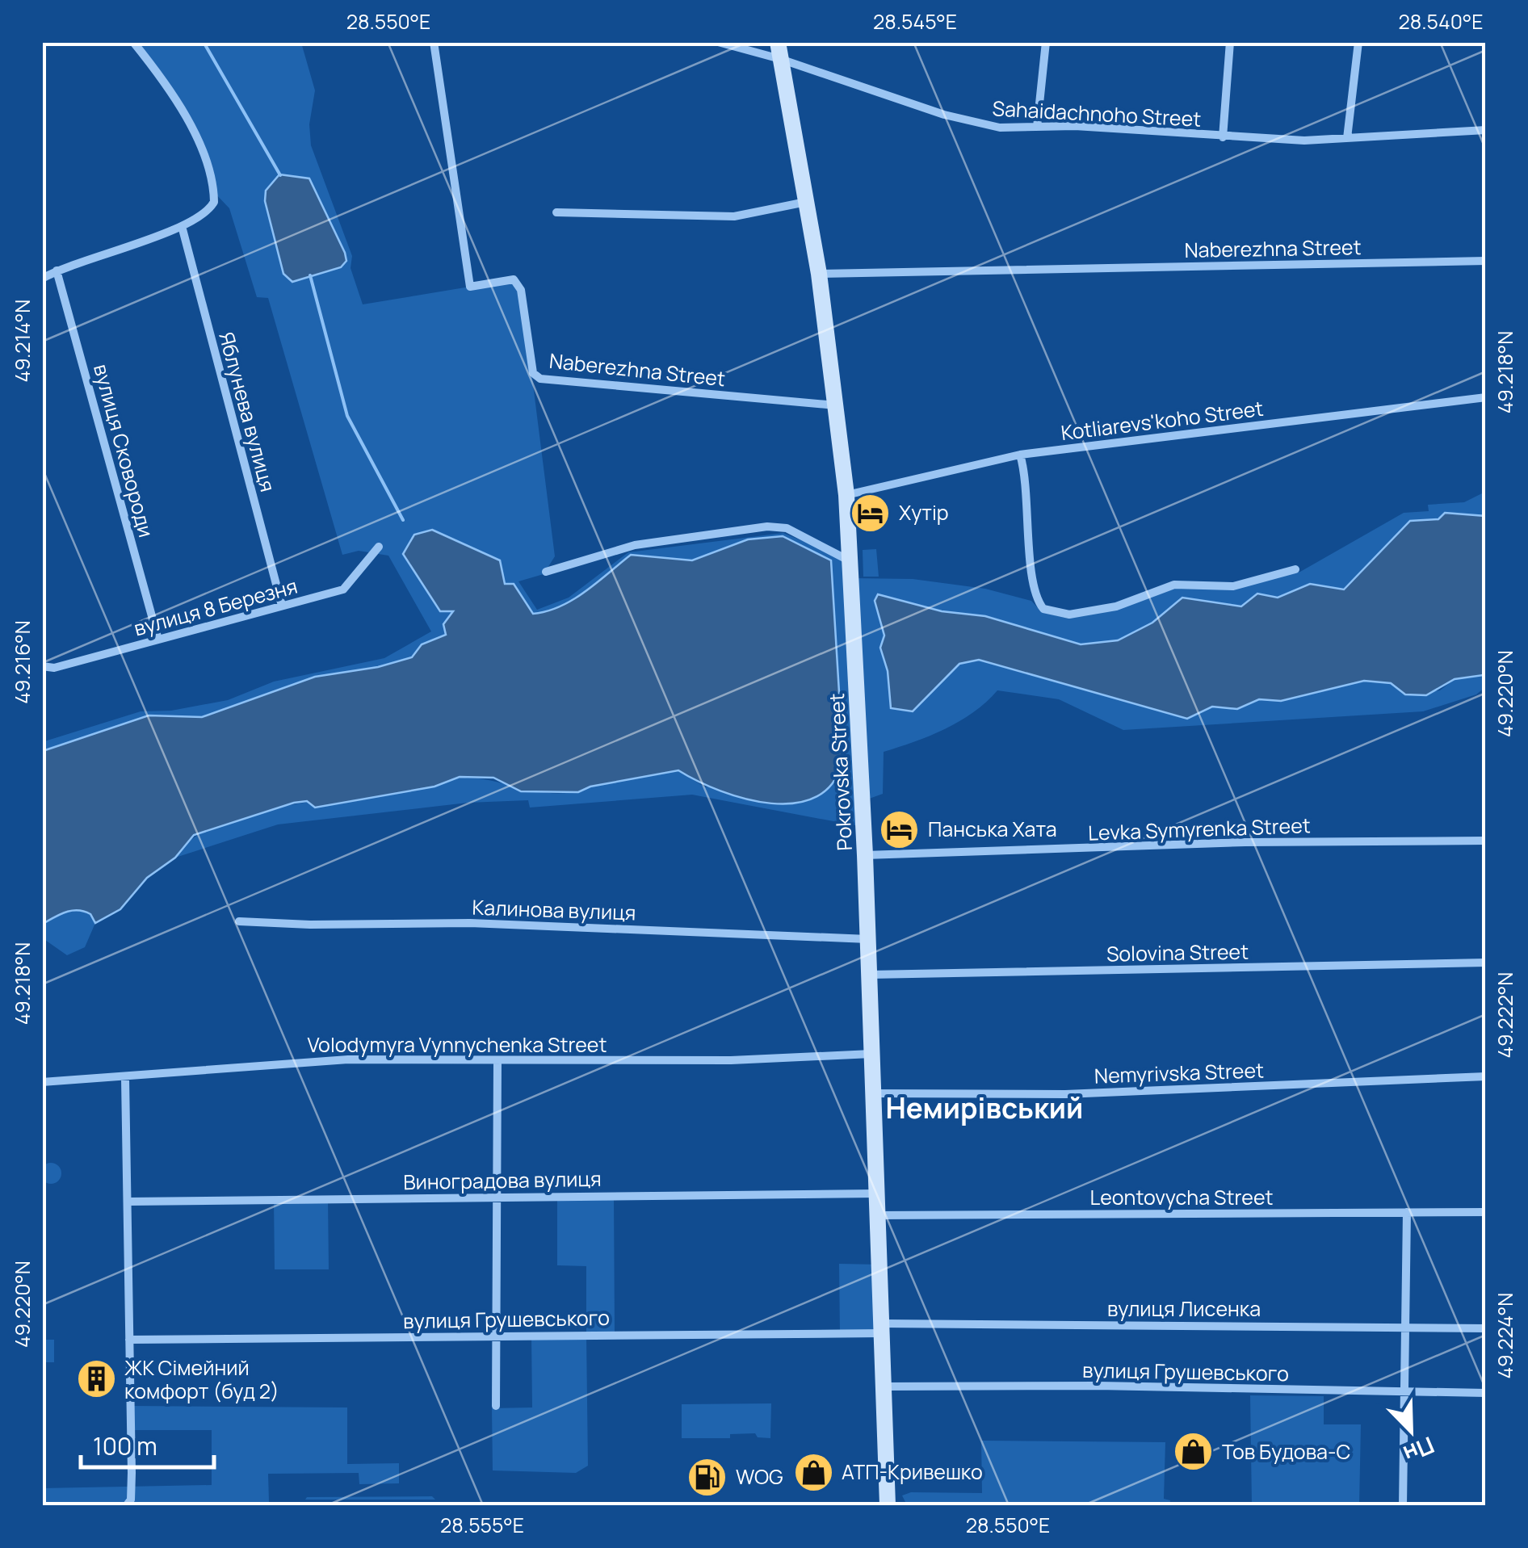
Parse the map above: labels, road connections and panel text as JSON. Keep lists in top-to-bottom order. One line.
{"streets":{"street":["Sahaidachnoho Street","Naberezhna Street","Яблунева вулиця","Kotliarevs'koho Street","вулиця Сковороди","вулиця 8 Березня","Pokrovska Street","Levka Symyrenka Street","Калинова вулиця","Solovina Street","Volodymyra Vynnychenka Street","Nemyrivska Street","Виноградова вулиця","Leontovycha Street","вулиця Лисенка","вулиця Грушевського"]},"crossings":[["Sahaidachnoho Street","Pokrovska Street"],["Naberezhna Street","Pokrovska Street"],["Яблунева вулиця","вулиця 8 Березня"],["Kotliarevs'koho Street","Pokrovska Street"],["вулиця Сковороди","вулиця 8 Березня"],["Pokrovska Street","Levka Symyrenka Street"],["Pokrovska Street","Калинова вулиця"],["Pokrovska Street","Solovina Street"],["Pokrovska Street","Volodymyra Vynnychenka Street"],["Pokrovska Street","Nemyrivska Street"],["Pokrovska Street","Виноградова вулиця"],["Pokrovska Street","Leontovycha Street"],["Pokrovska Street","вулиця Лисенка"],["Pokrovska Street","вулиця Грушевського"],["вулиця Лисенка","вулиця Грушевського"]],"districts":["Немирівський"],"places":{"hotel":["Хутір","Панська Хата"],"building":["ЖК Сімейний комфорт (буд 2)"],"shop":["Тов Будова-С","АТП-Кривешко"],"fuel station":["WOG"]},"scale_bar":"100 m","north":"bottom right","coordinates":["28.550°E","28.545°E","28.540°E","49.214°N","49.218°N","49.216°N","49.220°N","49.222°N","49.224°N","28.555°E"]}
